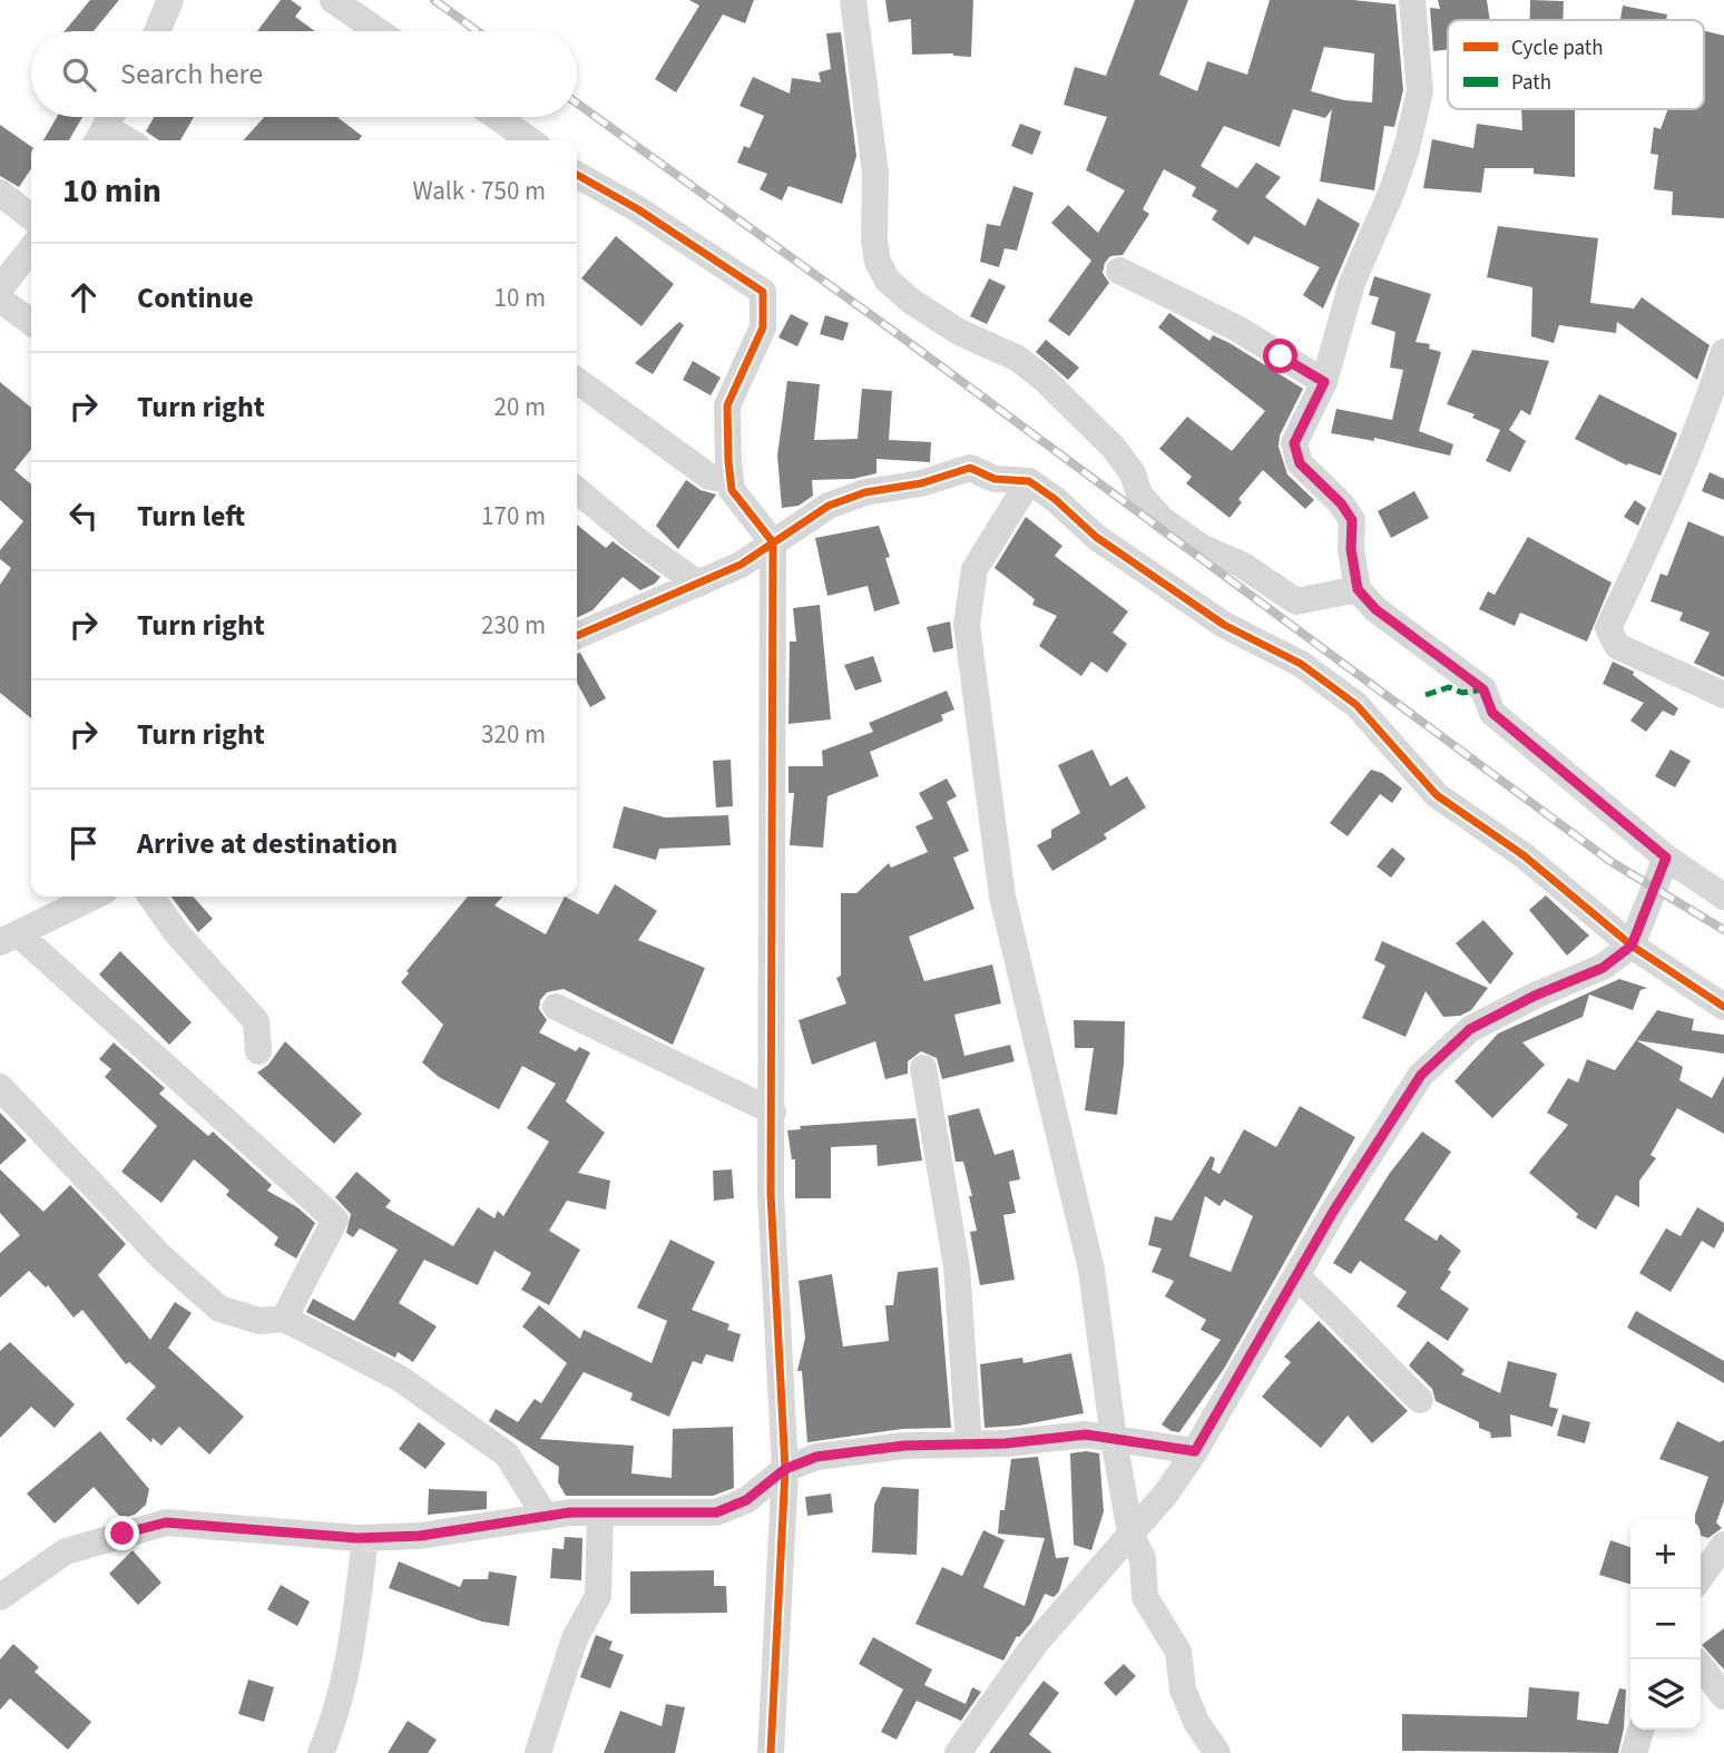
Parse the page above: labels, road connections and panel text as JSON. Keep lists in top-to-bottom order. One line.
{"legend":["Cycle path","Path"],"page":{"search":"Search here","heading":["10 min","Walk · 750 m"],"list":[["Continue","10 m"],["Turn right","20 m"],["Turn left","170 m"],["Turn right","230 m"],["Turn right","320 m"],"Arrive at destination"],"map_buttons":["+","−"]}}
